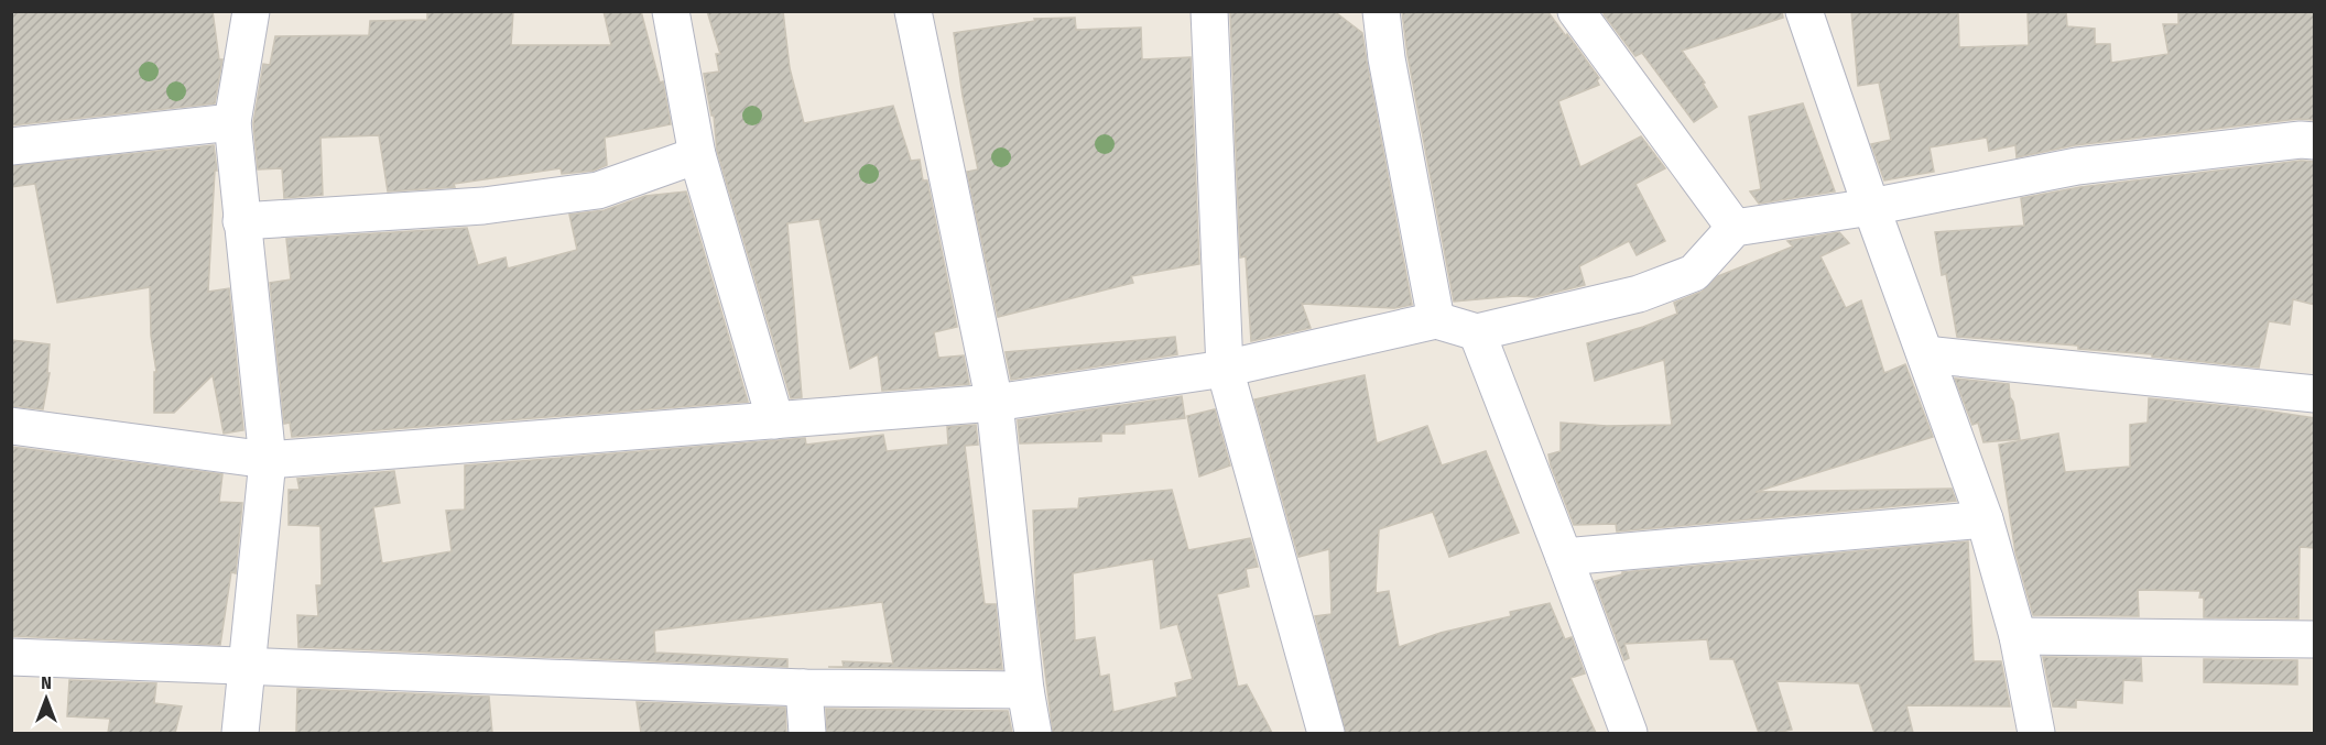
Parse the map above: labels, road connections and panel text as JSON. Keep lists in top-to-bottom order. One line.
{"north":"top"}
